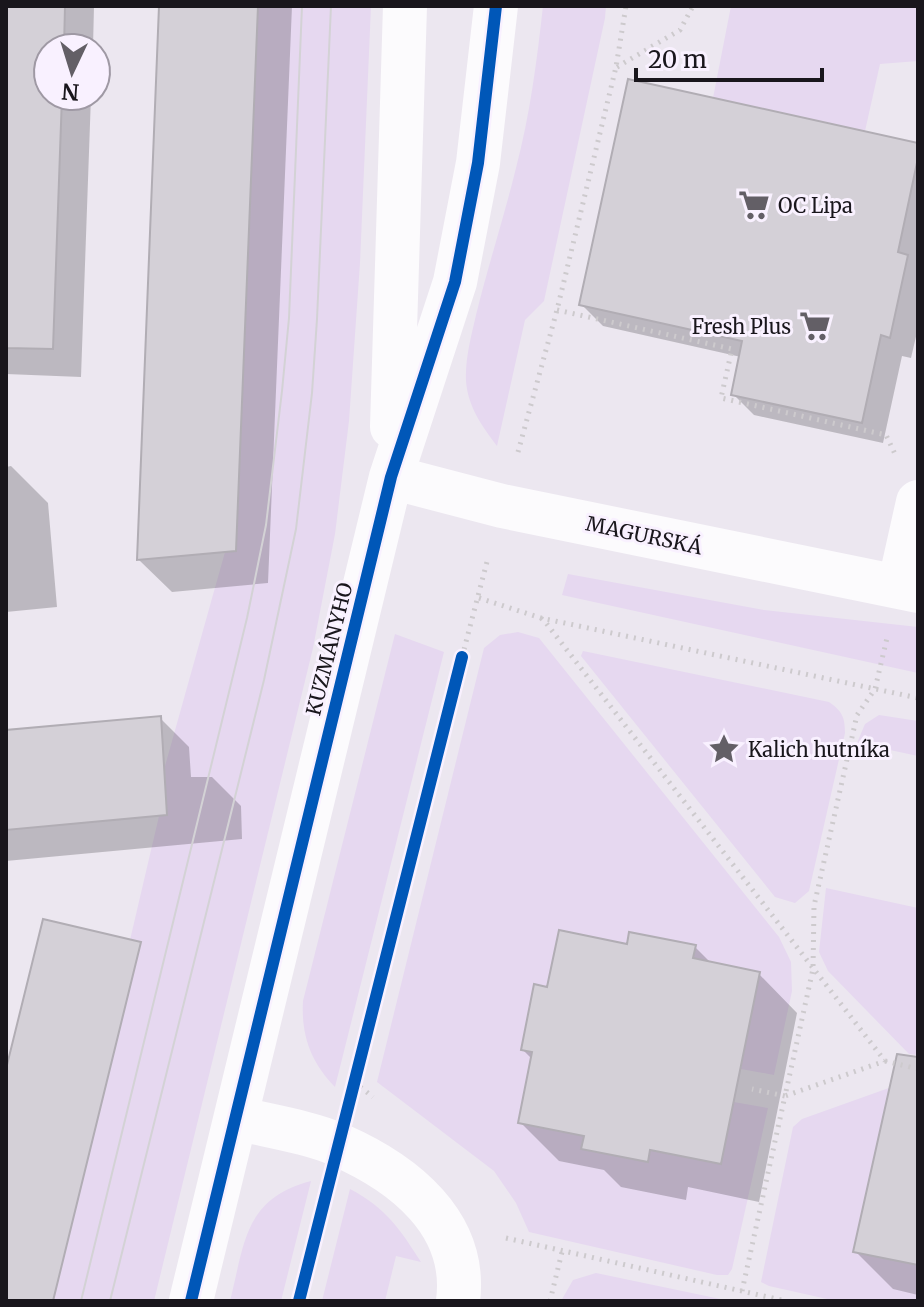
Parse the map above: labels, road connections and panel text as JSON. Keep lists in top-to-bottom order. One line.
{"streets":{"street":["MAGURSKÁ","KUZMÁNYHO"]},"crossings":[["MAGURSKÁ","KUZMÁNYHO"]],"places":{"supermarket":["OC Lipa","Fresh Plus"],"place":["Kalich hutníka"]},"scale_bar":"20 m","north":"bottom"}
